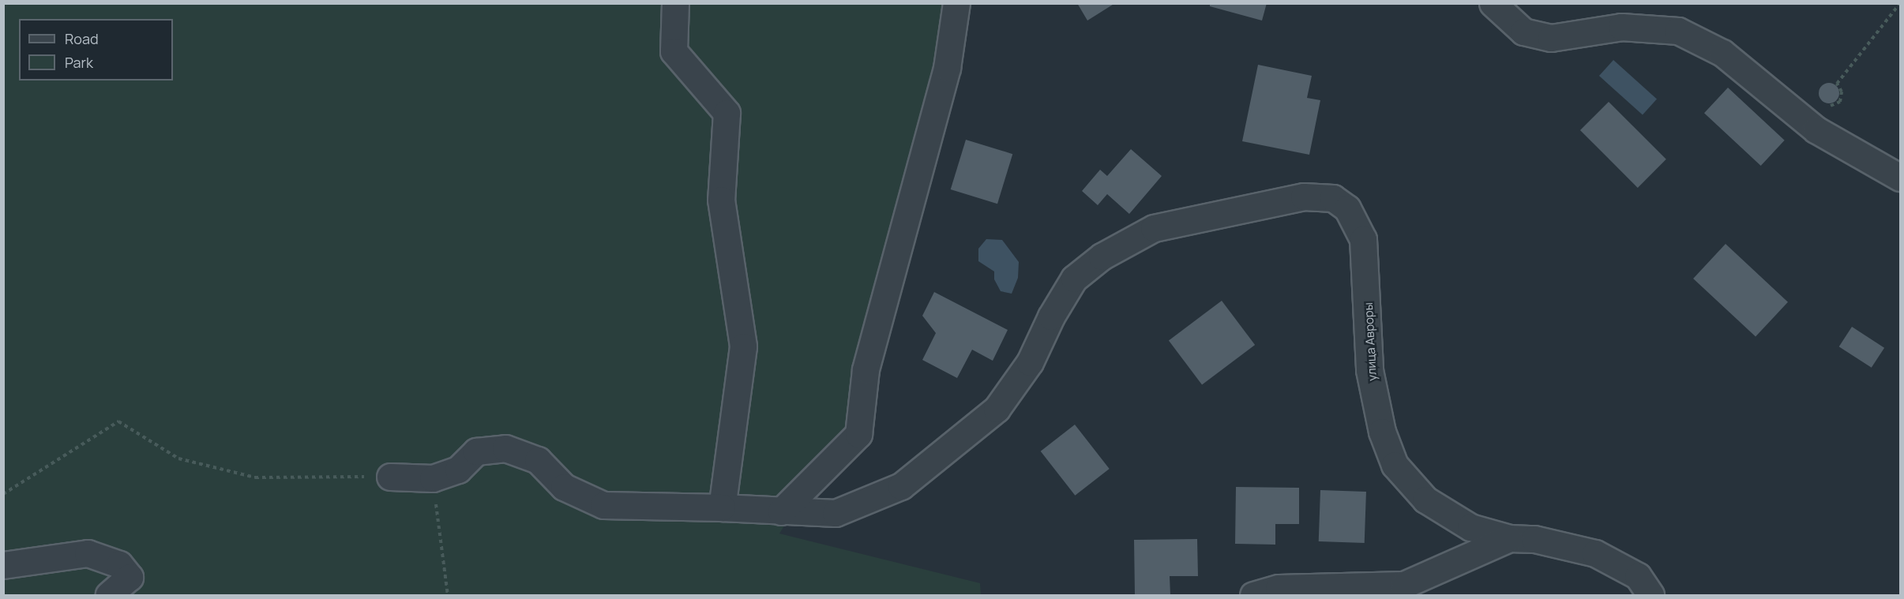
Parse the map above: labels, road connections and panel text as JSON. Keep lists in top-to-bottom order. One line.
{"streets":{"street":["улица Авроры"]},"legend":["Road","Park"]}
